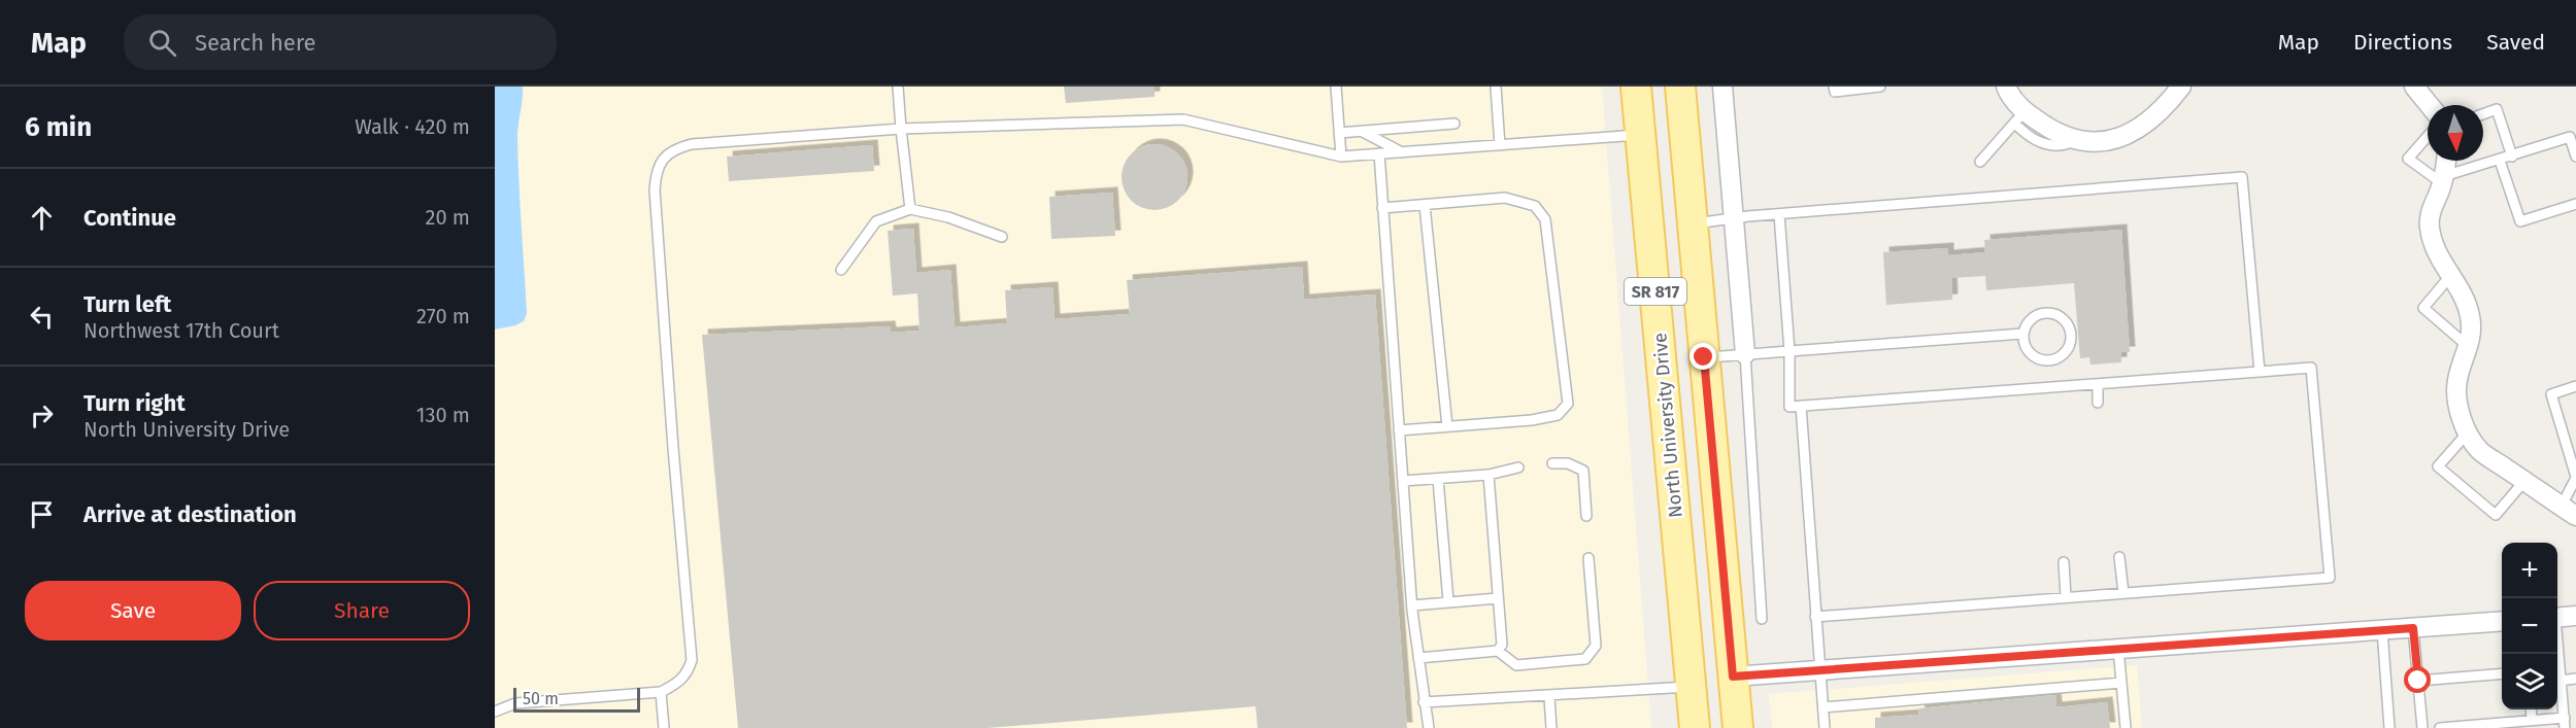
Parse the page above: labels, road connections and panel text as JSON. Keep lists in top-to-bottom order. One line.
{"streets":{"main road":["SR 817","North University Drive"]},"scale_bar":"50 m","north":"bottom","page":{"header":"Map","search":"Search here","nav":["Map","Directions","Saved"],"heading":["6 min","Walk · 420 m"],"list":[["Continue","20 m"],["Turn left","Northwest 17th Court","270 m"],["Turn right","North University Drive","130 m"],"Arrive at destination"],"map_buttons":["+","−"],"buttons":["Save","Share"],"scale":"50 m"}}
